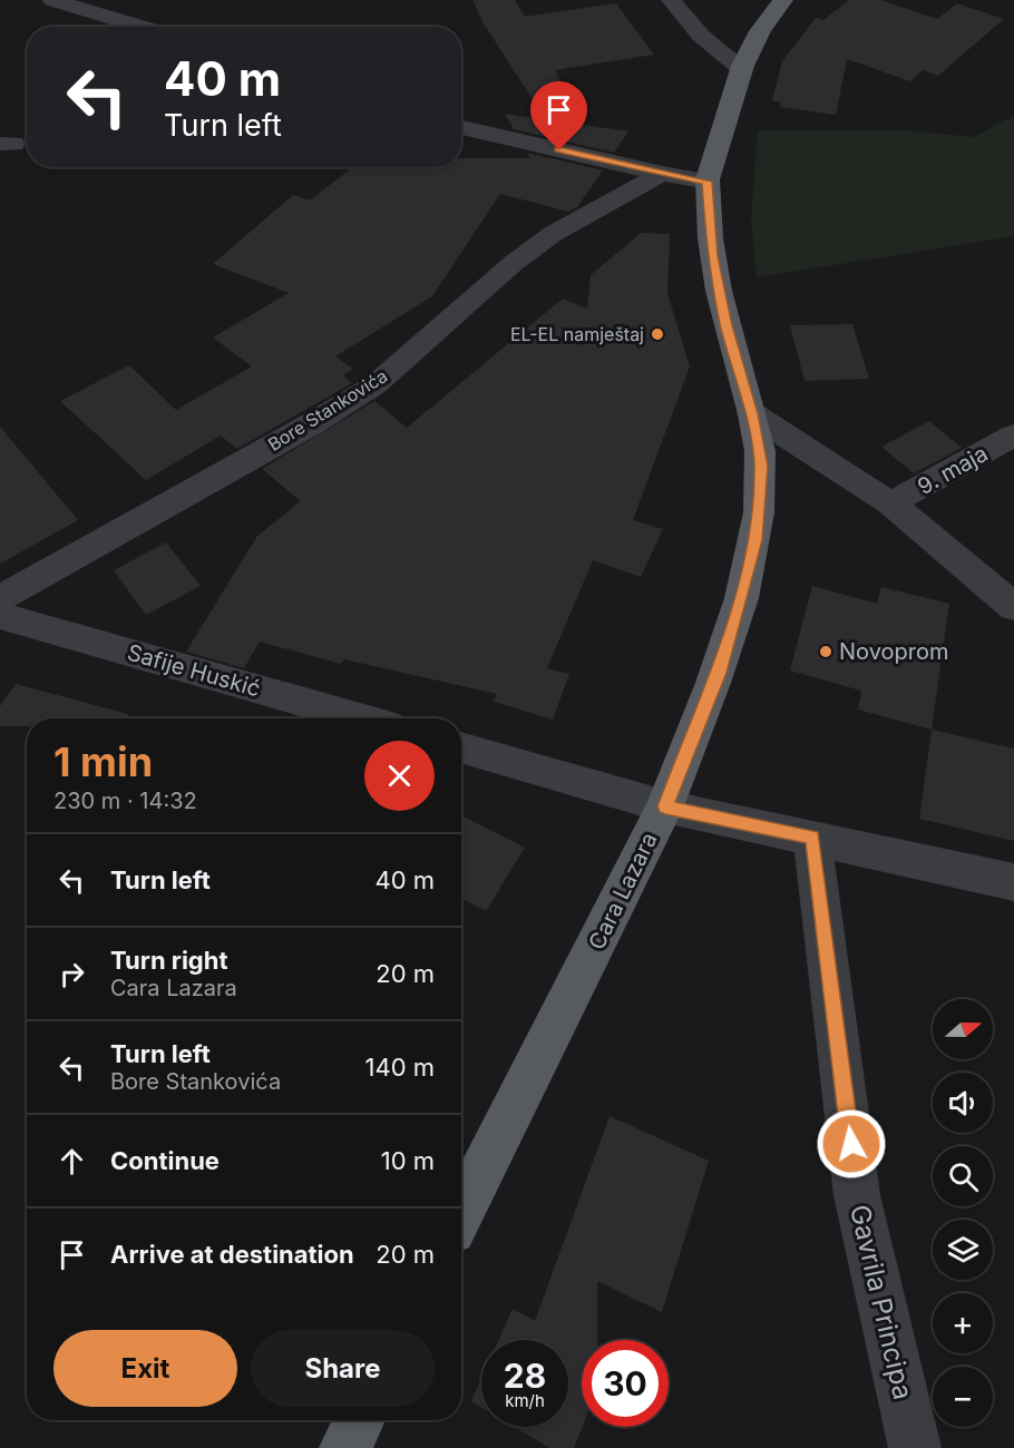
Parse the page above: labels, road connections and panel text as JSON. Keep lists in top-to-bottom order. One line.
{"streets":{"main road":["Cara Lazara"],"street":["Bore Stankovića","9. maja","Safije Huskić","Gavrila Principa"]},"places":["EL-EL namještaj","Novoprom"],"north":"right","page":{"turn":["40 m","Turn left"],"heading":["1 min","230 m · 14:32"],"list":[{"name":"Turn left","value":"40 m"},{"name":"Turn right","note":"Cara Lazara","value":"20 m"},{"name":"Turn left","note":"Bore Stankovića","value":"140 m"},{"name":"Continue","value":"10 m"},{"name":"Arrive at destination","value":"20 m"}],"map_buttons":["+","−"],"buttons":["Exit","Share"],"speed":"28 km/h","limit":"30"}}
